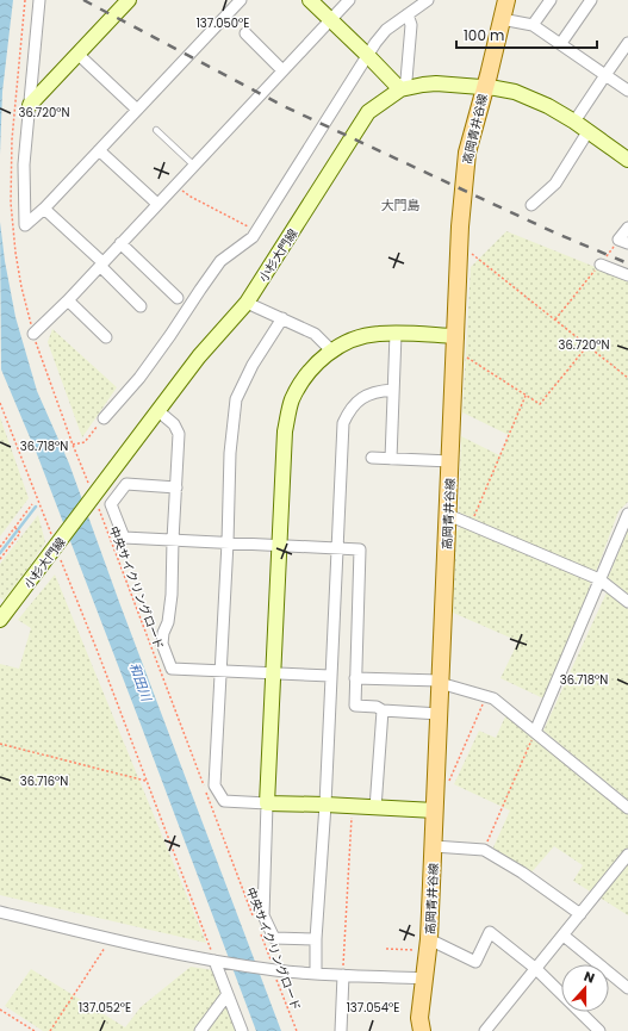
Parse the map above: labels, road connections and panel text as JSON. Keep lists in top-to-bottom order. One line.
{"streets":{"main road":["高岡青井谷線"],"street":["小杉大門線"],"path":["中央サイクリングロード"]},"crossings":[["高岡青井谷線","小杉大門線"],["小杉大門線","中央サイクリングロード"]],"districts":["大門島"],"water":["和田川"],"scale_bar":"100 m","north":"top","coordinates":["137.050°E","36.720°N","36.718°N","36.716°N","137.052°E","137.054°E"]}
